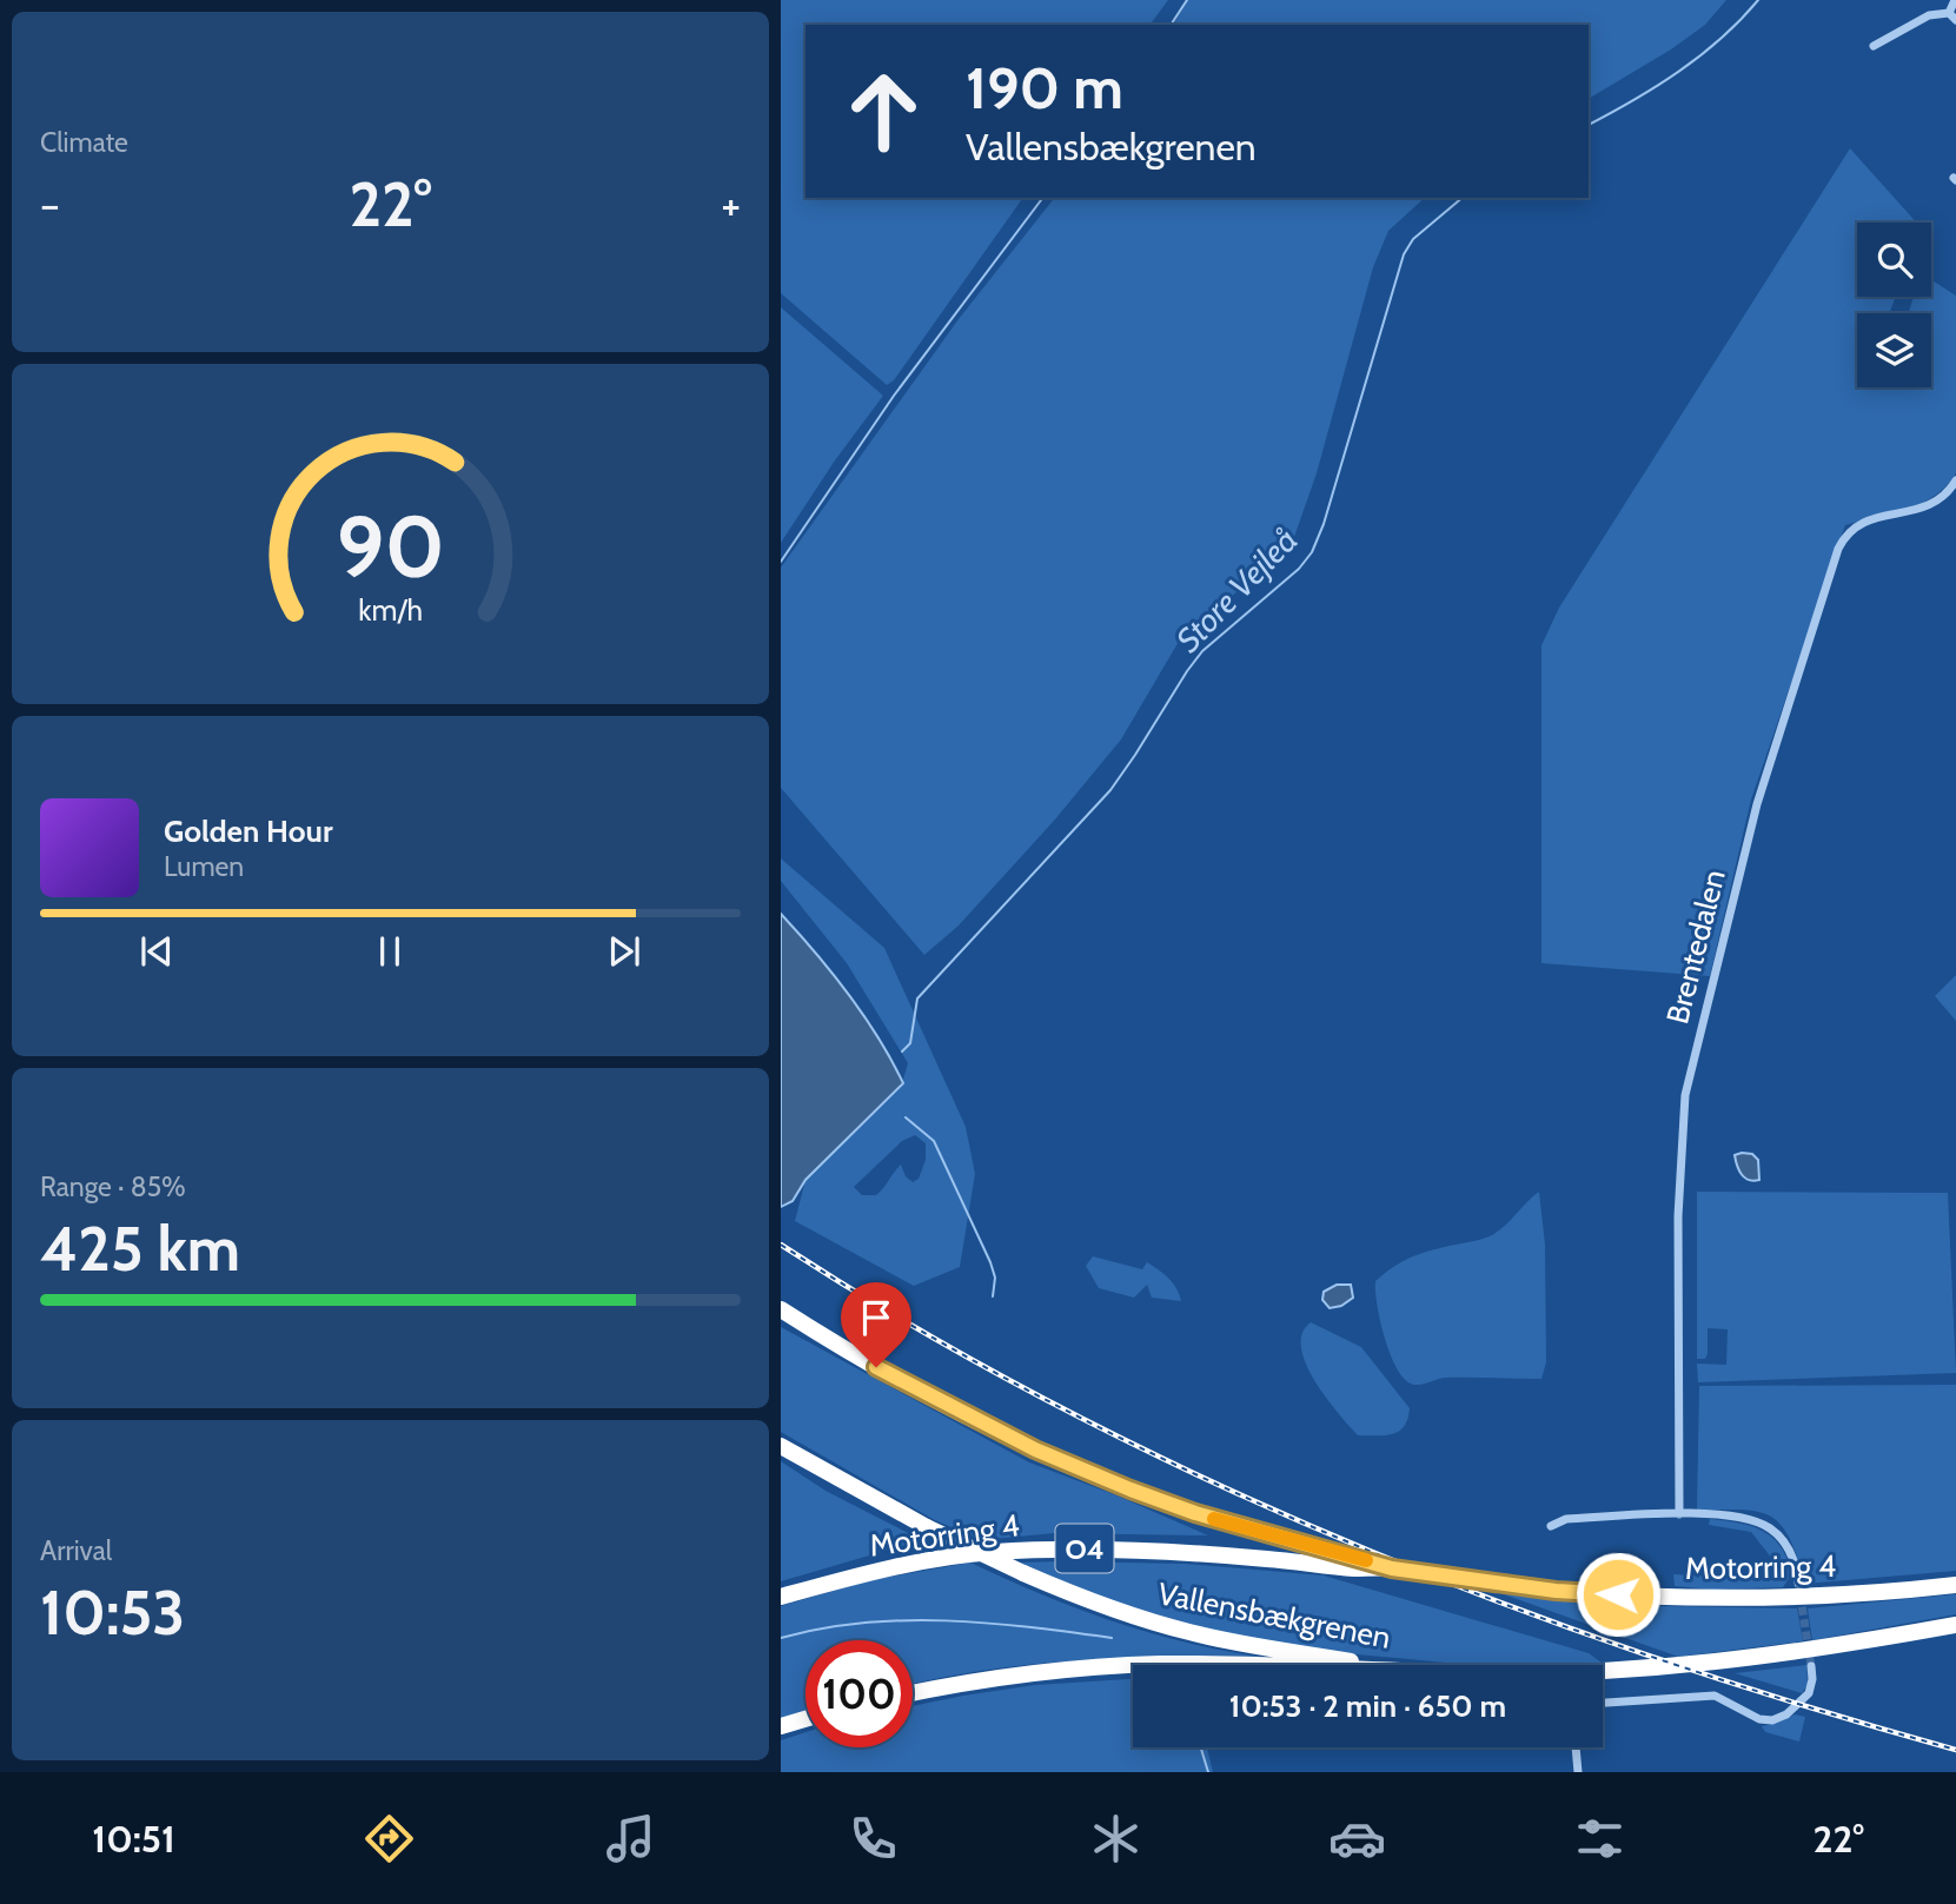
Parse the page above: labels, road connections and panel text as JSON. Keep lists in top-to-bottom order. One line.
{"streets":{"highway":["Motorring 4","O4","Vallensbækgrenen"],"street":["Brentedalen"]},"water":["Store Vejleå"],"page":{"tile":["Climate",["Range · 85%","425 km"],["Arrival","10:53"]],"turn":["190 m","Vallensbækgrenen"],"heat":["−","22°","+"],"song":["Golden Hour","Lumen"],"limit":"100","trip":"10:53 · 2 min · 650 m","tabs":["10:51","22°"],"gauge":["90","km/h"]}}
